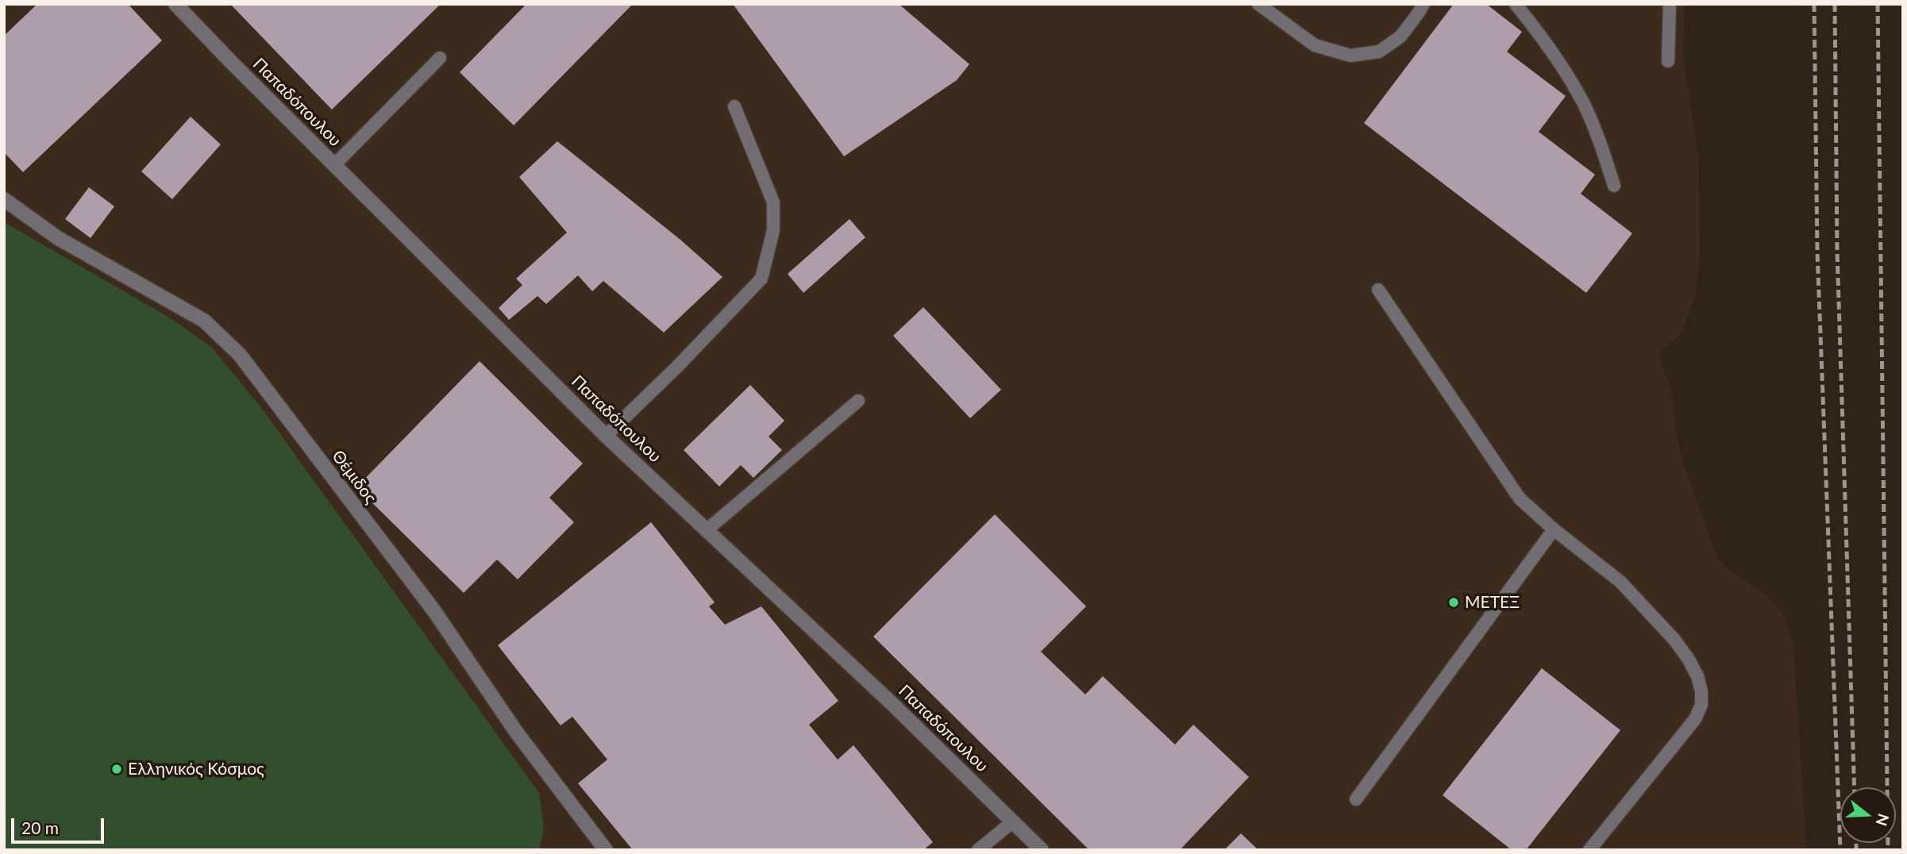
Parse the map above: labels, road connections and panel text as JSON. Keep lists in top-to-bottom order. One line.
{"streets":{"street":["Παπαδόπουλου","Θέμιδος"]},"places":["ΜΕΤΕΞ","Ελληνικός Κόσμος"],"scale_bar":"20 m","north":"right"}
